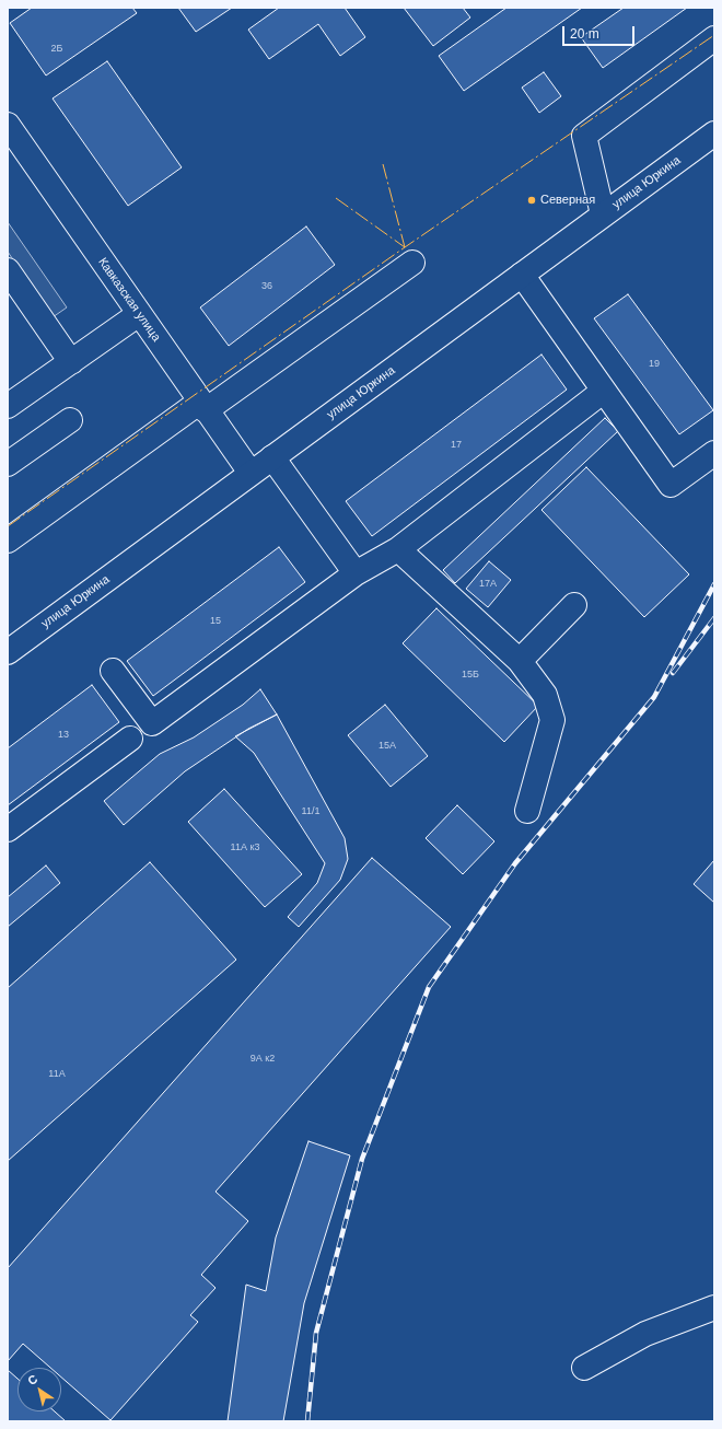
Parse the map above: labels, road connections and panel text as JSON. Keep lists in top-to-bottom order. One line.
{"streets":{"main road":["улица Юркина","Кавказская улица"]},"crossings":[["улица Юркина","Кавказская улица"]],"places":["Северная"],"house_numbers":["2Б","36","19","17","17А","15","15Б","13","15А","11/1","11А к3","9А к2","11А"],"scale_bar":"20 m","north":"top left"}
